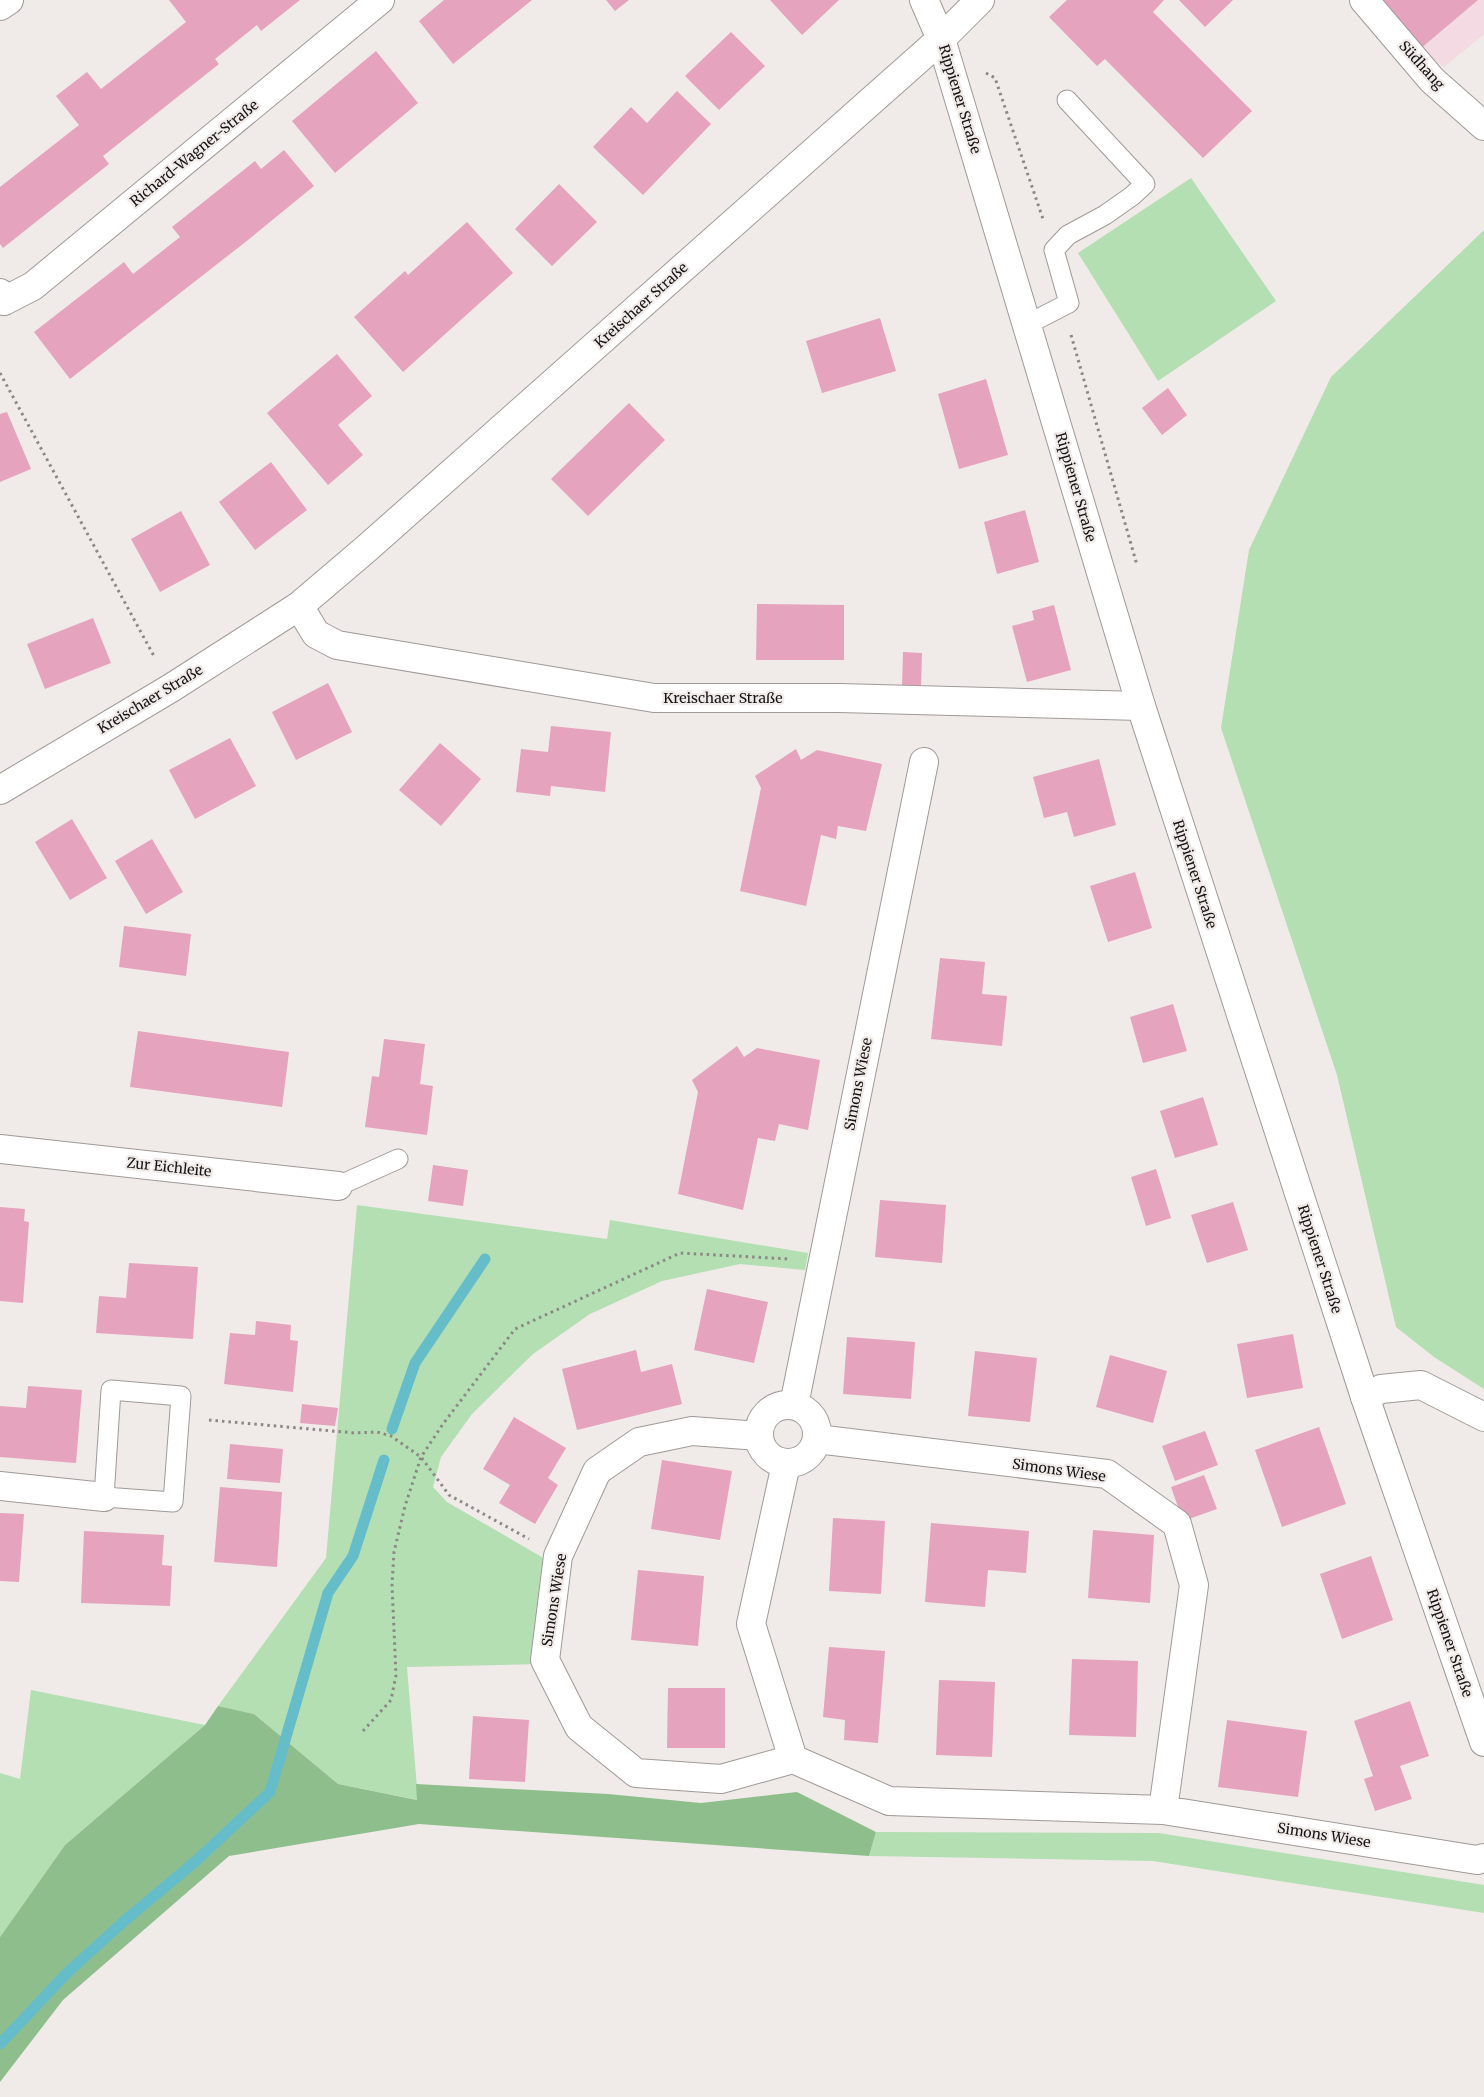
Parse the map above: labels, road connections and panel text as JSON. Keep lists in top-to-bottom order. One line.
{"streets":{"street":["Südhang","Rippiener Straße","Richard-Wagner-Straße","Kreischaer Straße","Simons Wiese","Zur Eichleite"]},"crossings":[["Rippiener Straße","Kreischaer Straße"]]}
